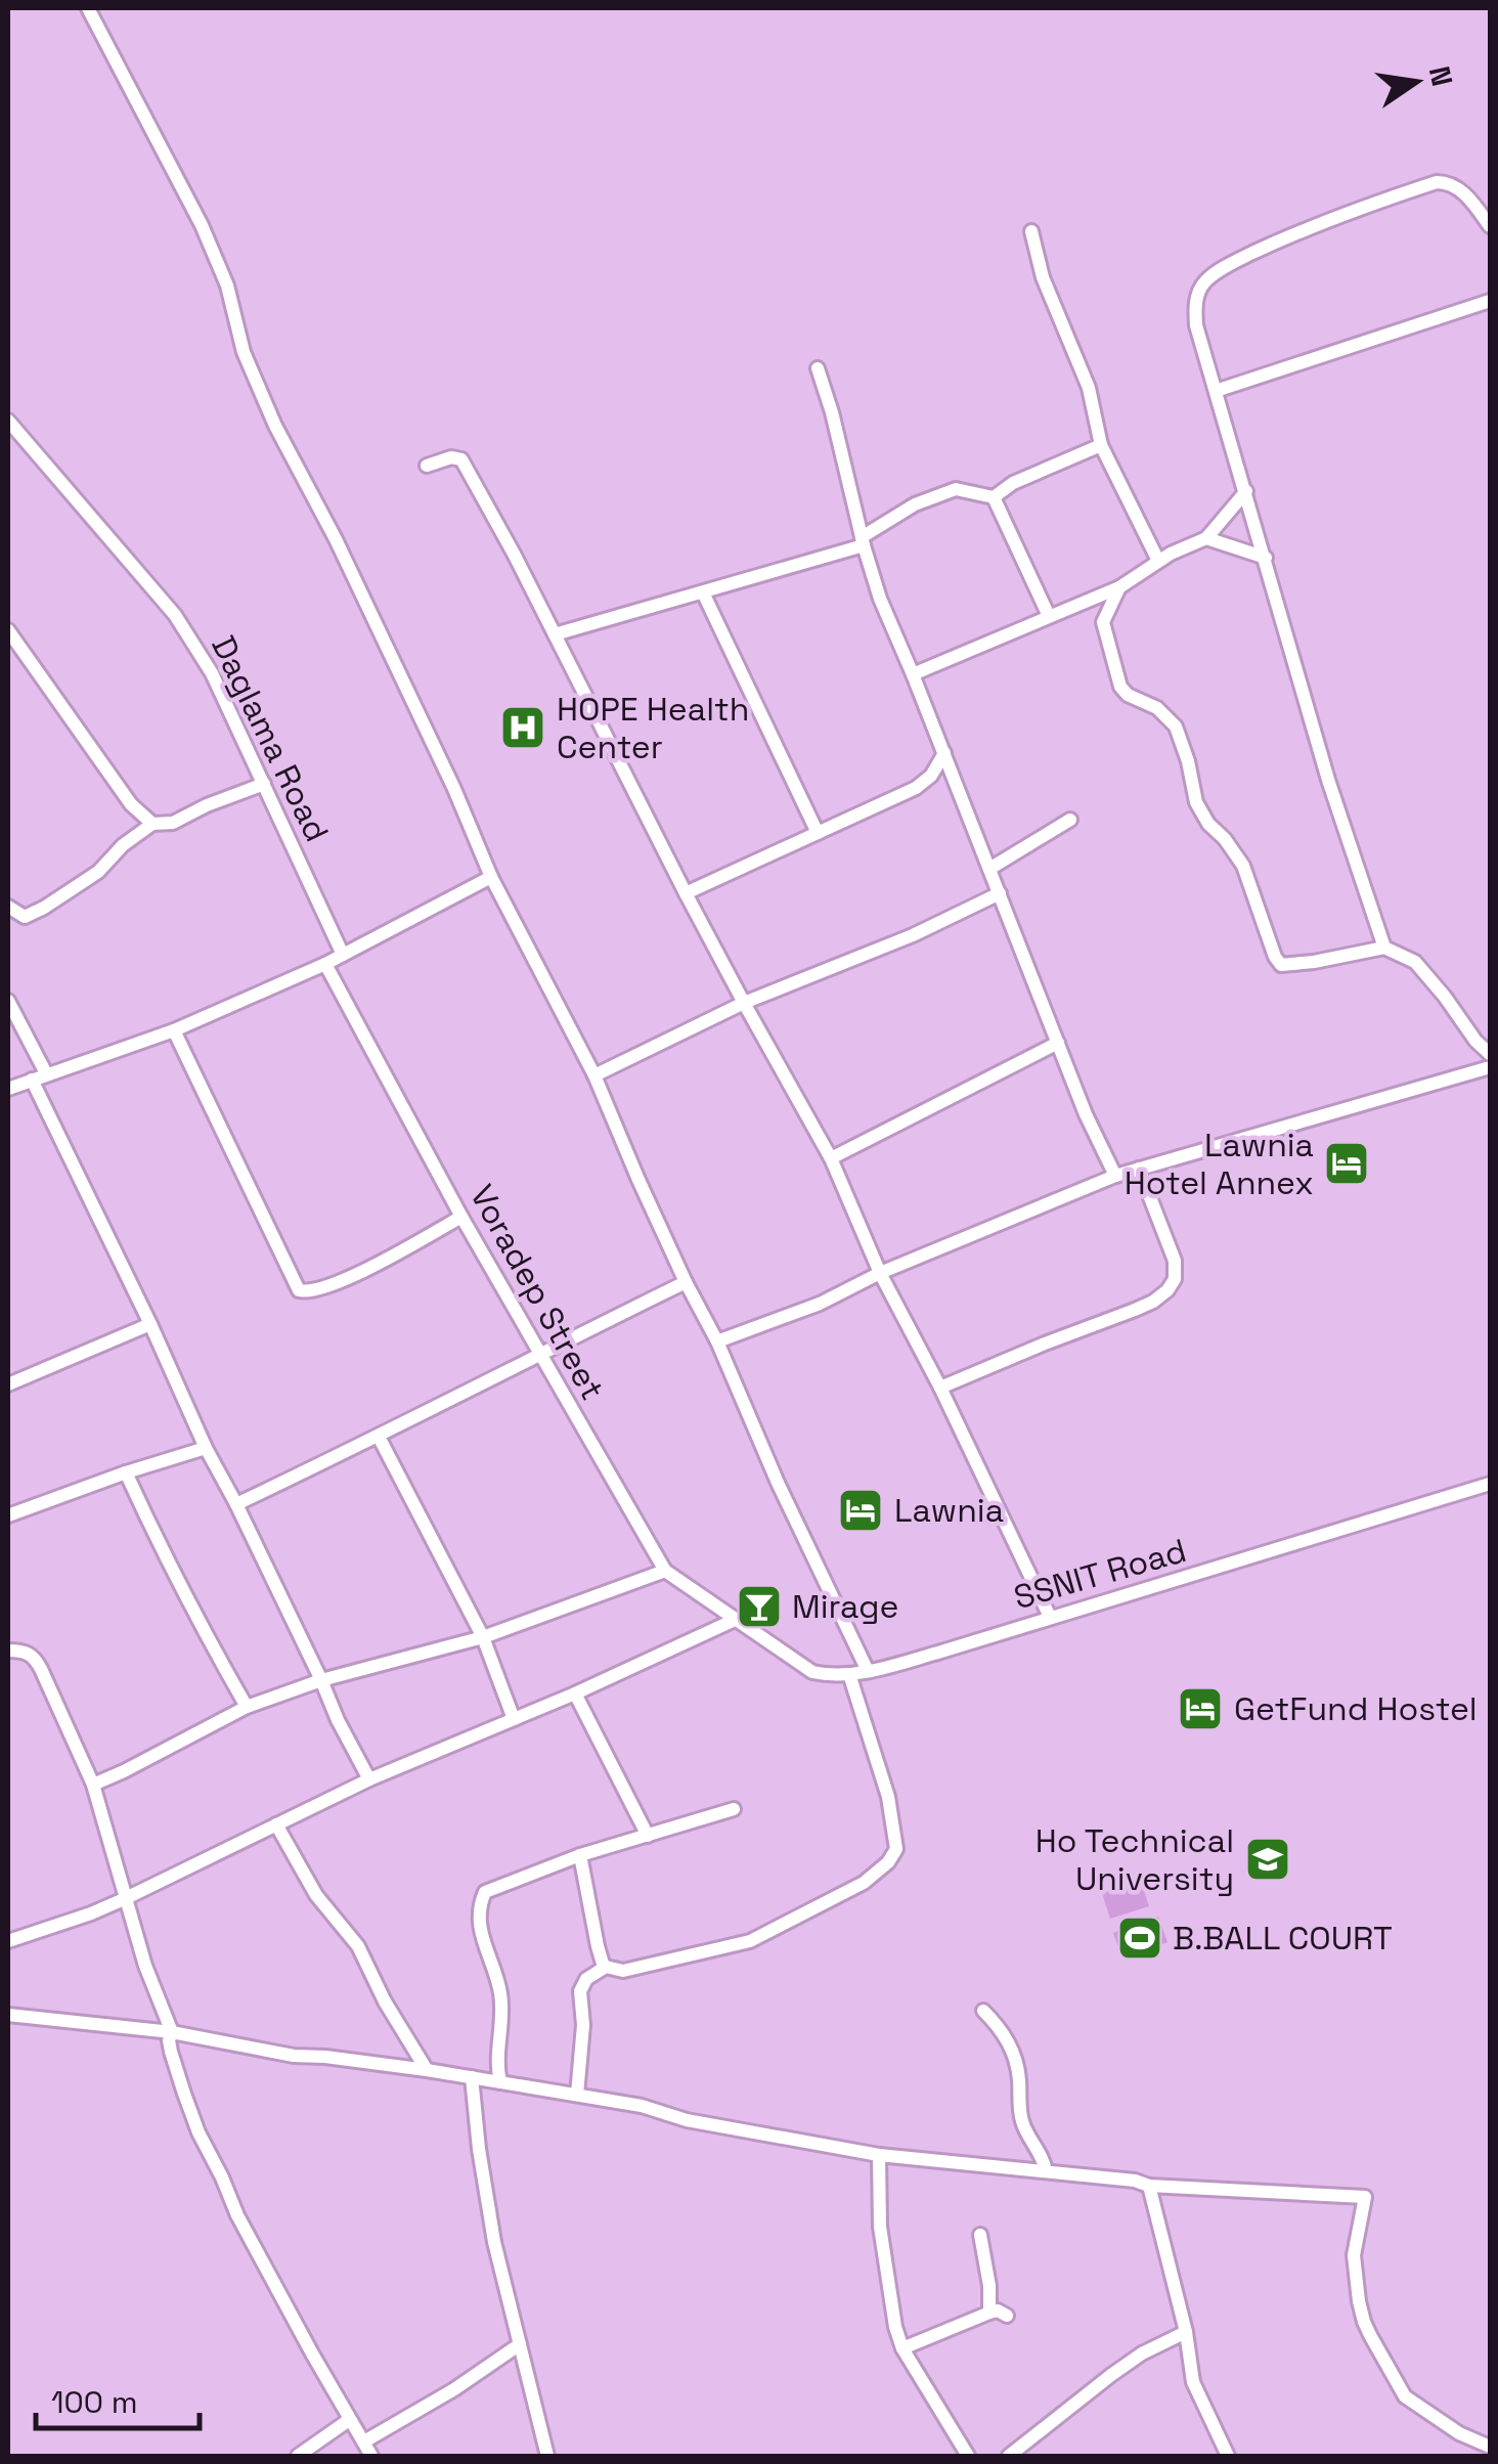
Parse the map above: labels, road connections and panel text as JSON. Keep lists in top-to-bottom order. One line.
{"streets":{"street":["Daglama Road","Voradep Street","SSNIT Road"]},"crossings":[["Voradep Street","SSNIT Road"]],"places":{"hospital":["HOPE Health Center"],"hotel":["Lawnia Hotel Annex","Lawnia","GetFund Hostel"],"bar":["Mirage"],"school or university":["Ho Technical University"],"sports":["B.BALL COURT"]},"scale_bar":"100 m","north":"right"}
